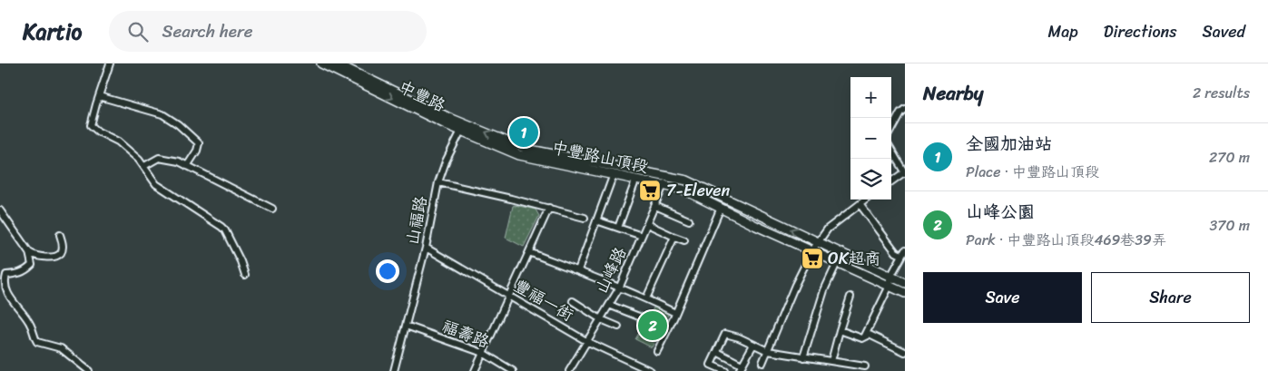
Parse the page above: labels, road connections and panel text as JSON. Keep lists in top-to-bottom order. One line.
{"streets":{"main road":["中豐路","中豐路山頂段"],"street":["山福路","山峰路","豐福一街","福壽路"]},"crossings":[["中豐路","中豐路山頂段"],["中豐路","山福路"],["中豐路山頂段","山福路"],["中豐路山頂段","山峰路"],["山福路","豐福一街"],["山福路","福壽路"],["山峰路","豐福一街"]],"places":{"supermarket":["7-Eleven","OK超商"]},"page":{"header":"Kartio","search":"Search here","nav":["Map","Directions","Saved"],"heading":["Nearby","2 results"],"map_buttons":["+","−"],"pins":["1","2"],"list":[{"mark":"1","name":"全國加油站","note":"Place · 中豐路山頂段","value":"270 m"},{"mark":"2","name":"山峰公園","note":"Park · 中豐路山頂段469巷39弄","value":"370 m"}],"buttons":["Save","Share"]}}
